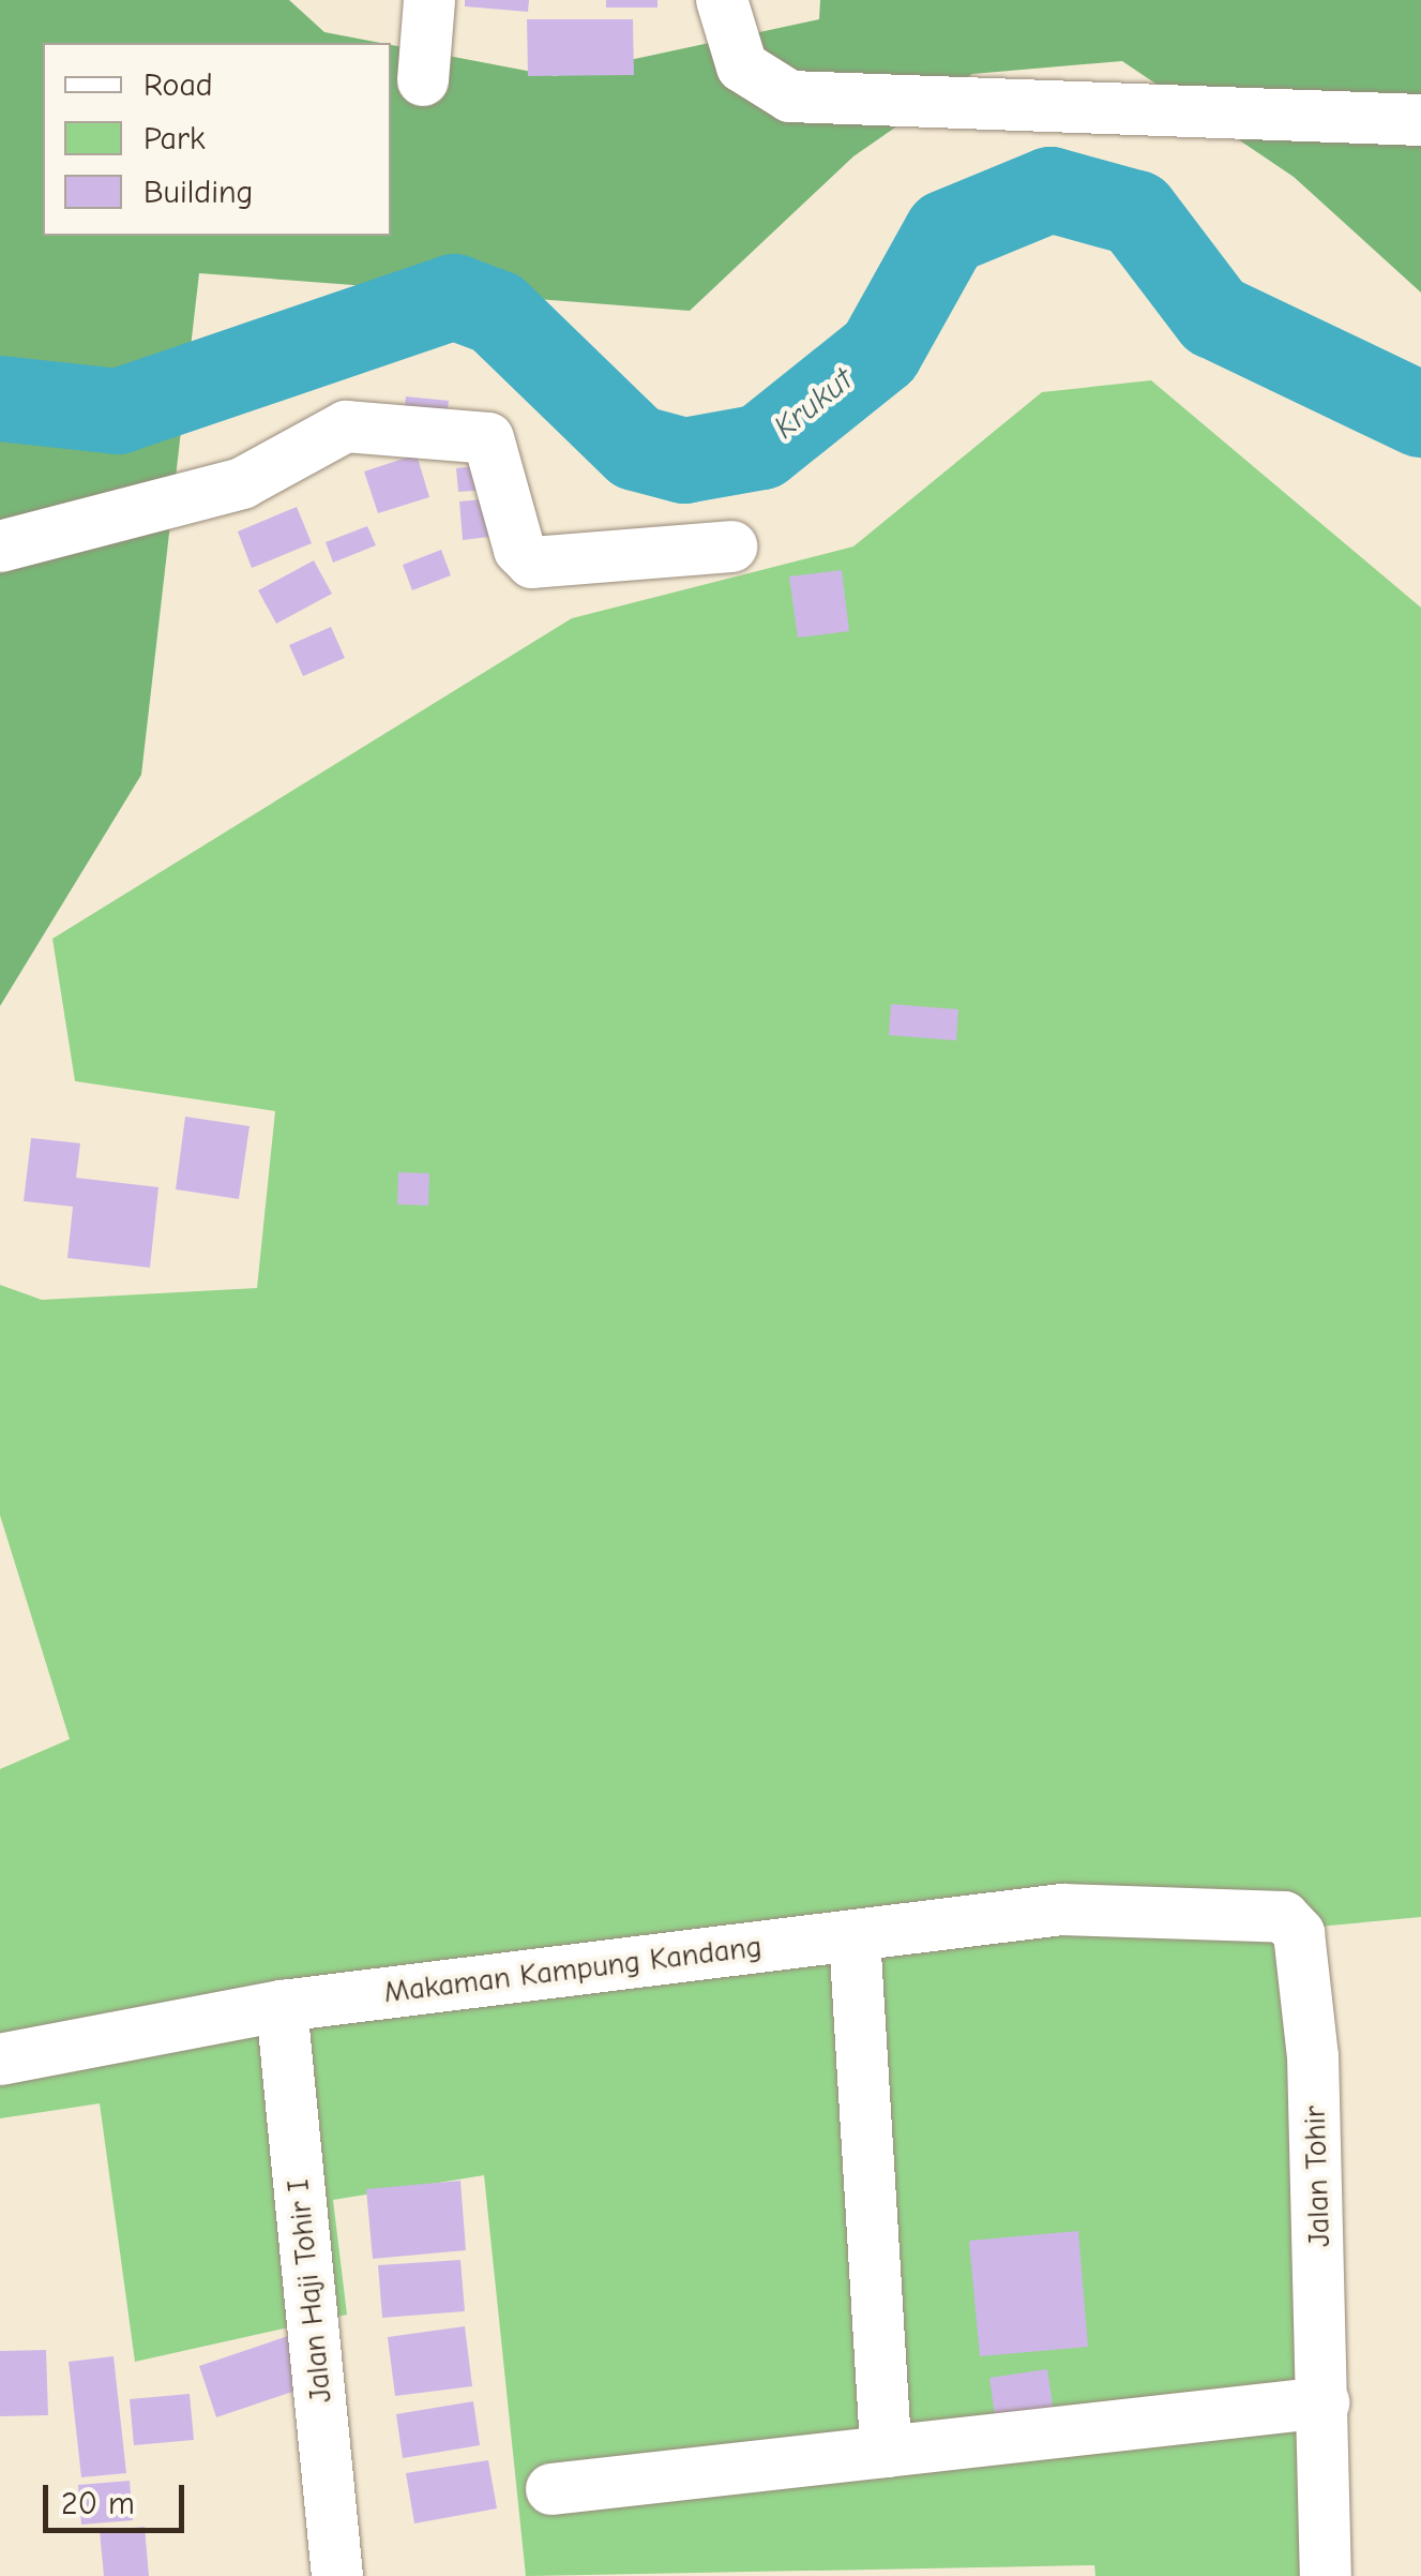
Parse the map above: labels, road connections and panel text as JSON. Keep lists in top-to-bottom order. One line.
{"streets":{"street":["Makaman Kampung Kandang","Jalan Tohir","Jalan Haji Tohir I"]},"crossings":[["Makaman Kampung Kandang","Jalan Tohir"],["Makaman Kampung Kandang","Jalan Haji Tohir I"]],"water":["Krukut"],"legend":["Road","Park","Building"],"scale_bar":"20 m"}
